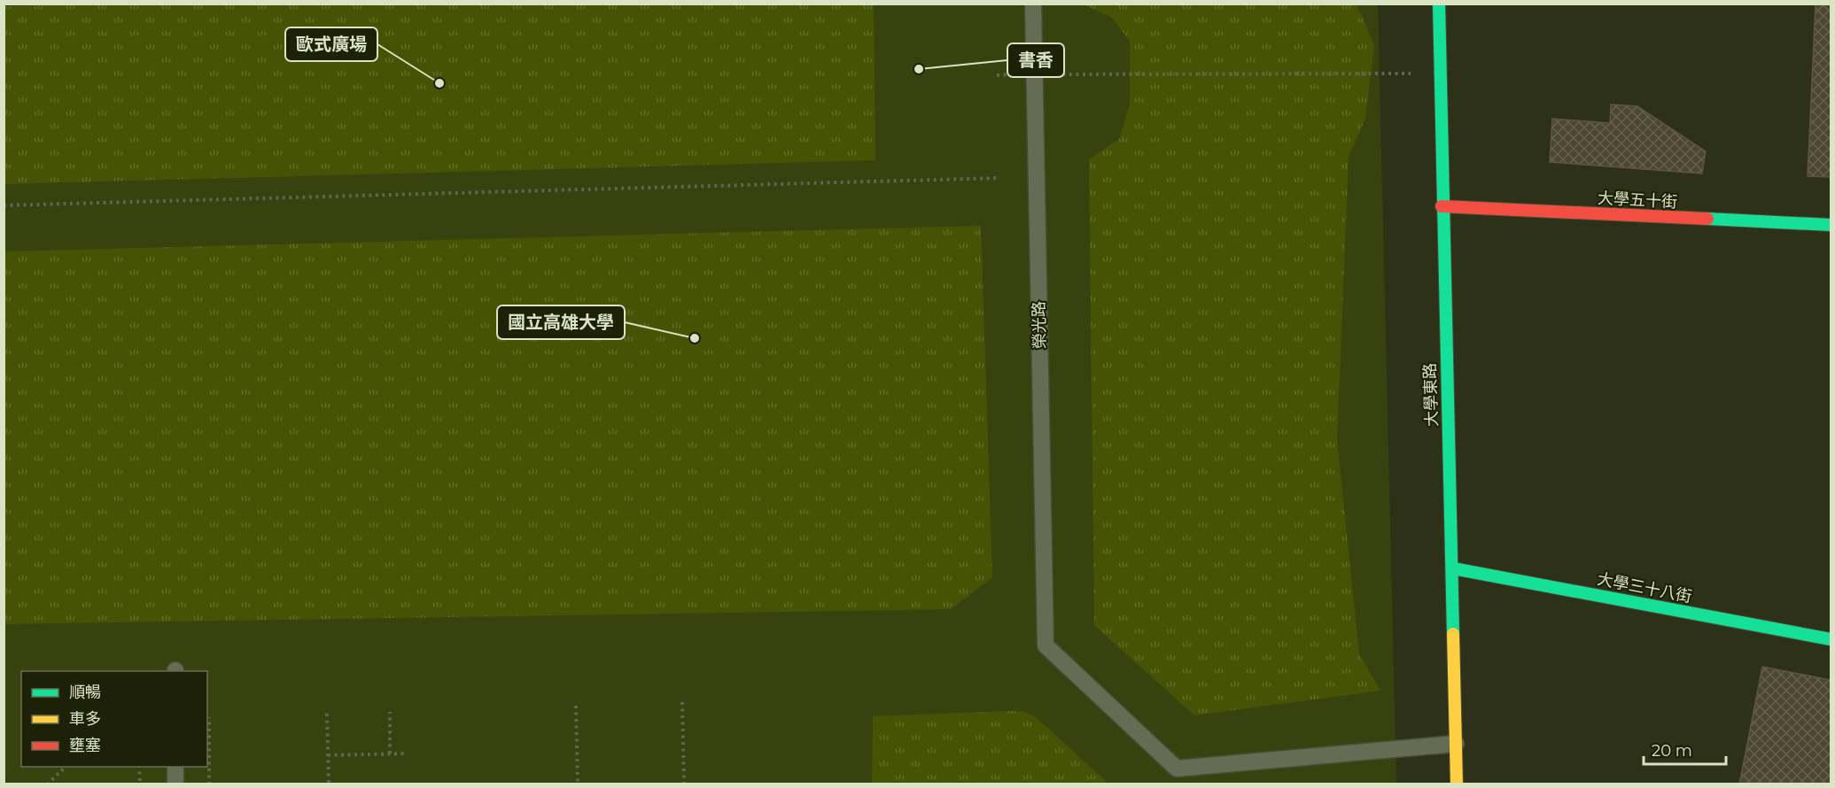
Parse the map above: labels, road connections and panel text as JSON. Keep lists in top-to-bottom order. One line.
{"streets":{"street":["大學五十街","大學東路","大學三十八街"],"lane":["榮光路"]},"crossings":[["大學五十街","大學東路"],["榮光路","大學東路"],["大學東路","大學三十八街"]],"places":["書香","歐式廣場","國立高雄大學"],"legend":["順暢","車多","壅塞"],"scale_bar":"20 m"}
